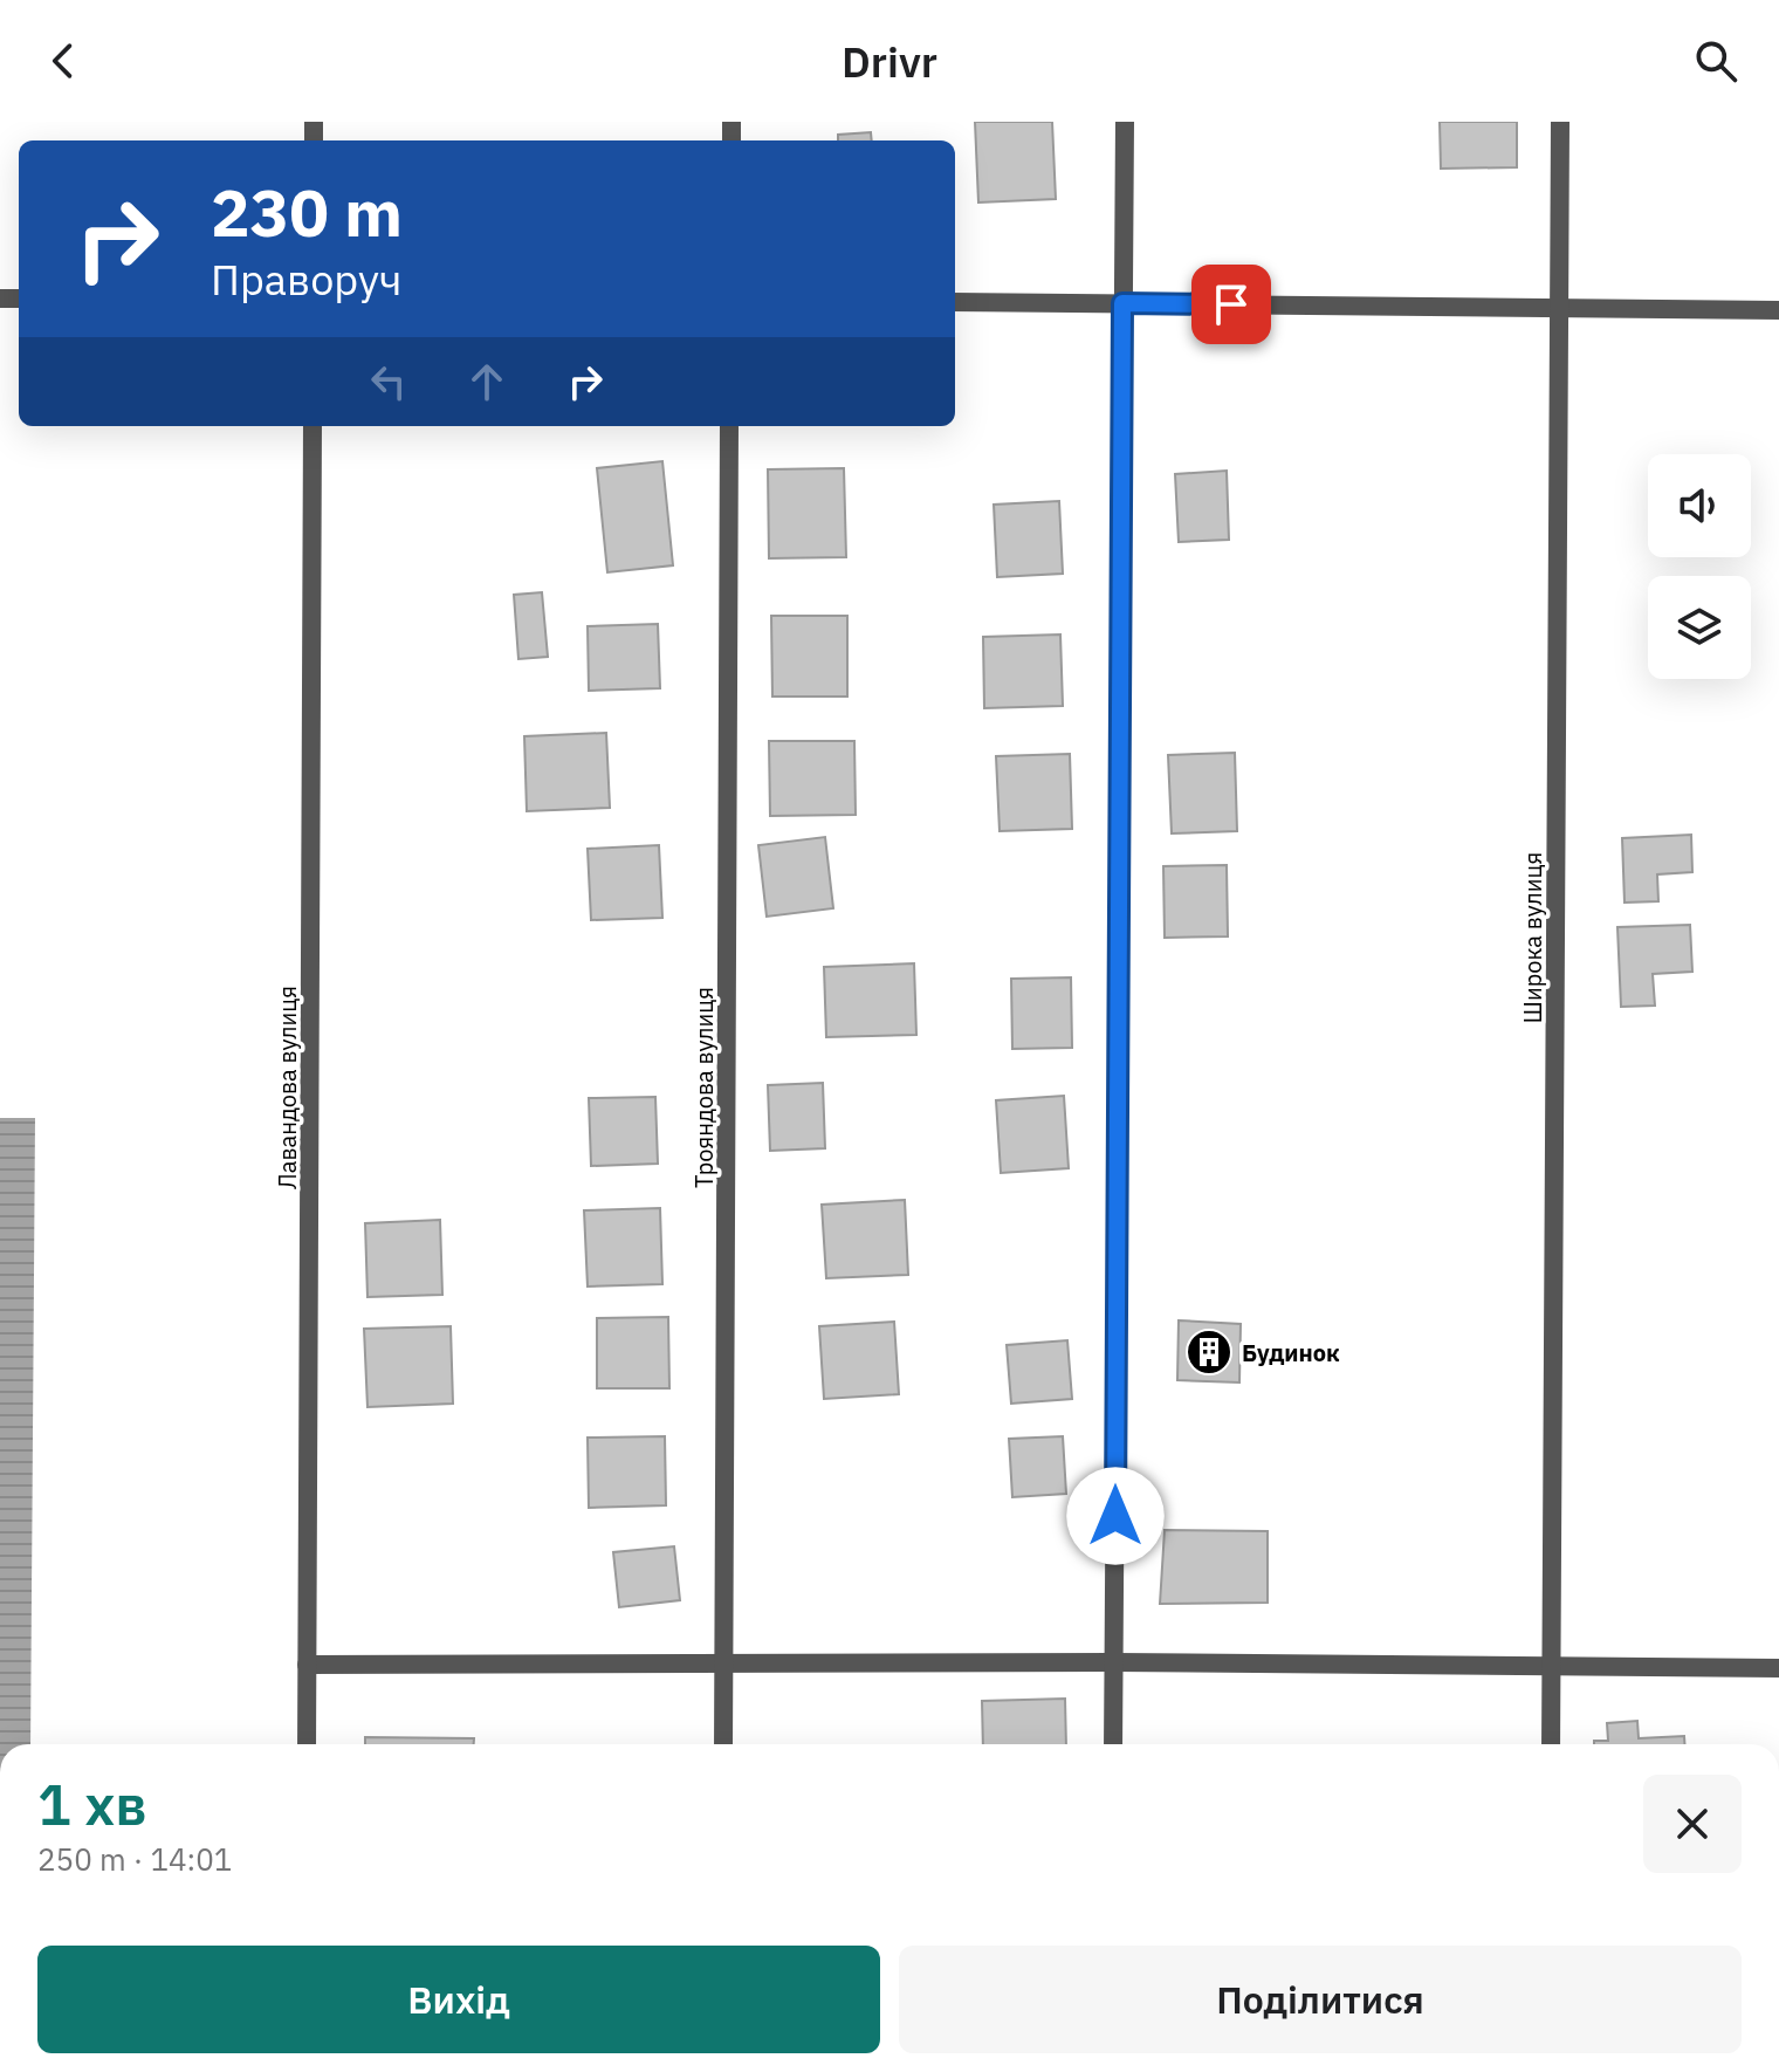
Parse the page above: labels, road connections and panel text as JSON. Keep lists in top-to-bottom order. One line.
{"streets":{"street":["Широка вулиця","Лавандова вулиця","Трояндова вулиця"]},"places":{"building":["Будинок"]},"page":{"header":"Drivr","turn":["230 m","Праворуч"],"heading":["1 хв","250 m · 14:01"],"buttons":["Вихід","Поділитися"]}}
